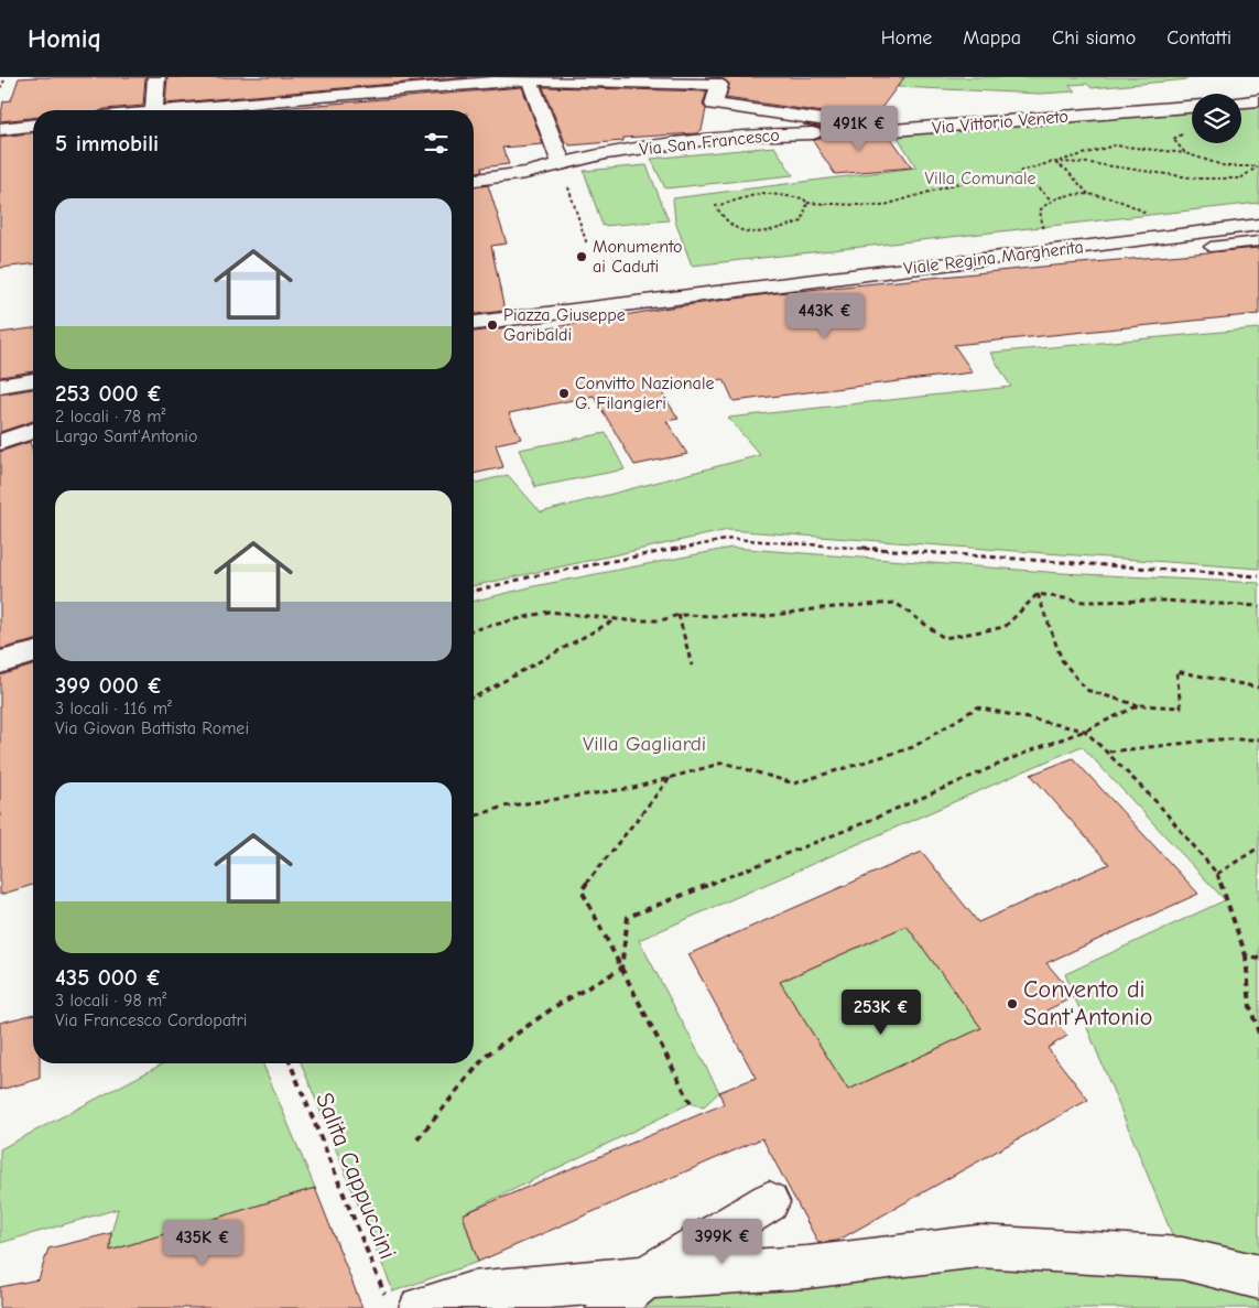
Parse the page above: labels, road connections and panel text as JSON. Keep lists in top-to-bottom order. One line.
{"streets":{"street":["Via Vittorio Veneto","Via San Francesco","Viale Regina Margherita"],"path":["Salita Cappuccini"]},"crossings":[["Via Vittorio Veneto","Via San Francesco"]],"parks":["Villa Comunale","Villa Gagliardi"],"places":["Monumento ai Caduti","Piazza Giuseppe Garibaldi","Convitto Nazionale G. Filangieri","Convento di Sant'Antonio"],"page":{"header":"Homiq","nav":["Home","Mappa","Chi siamo","Contatti"],"price":["491K €","443K €","253K €","399K €","435K €"],"heading":"5 immobili","list":[{"name":"253 000 €","note":"2 locali · 78 m² · Largo Sant'Antonio"},{"name":"399 000 €","note":"3 locali · 116 m² · Via Giovan Battista Romei"},{"name":"435 000 €","note":"3 locali · 98 m² · Via Francesco Cordopatri"}]}}
